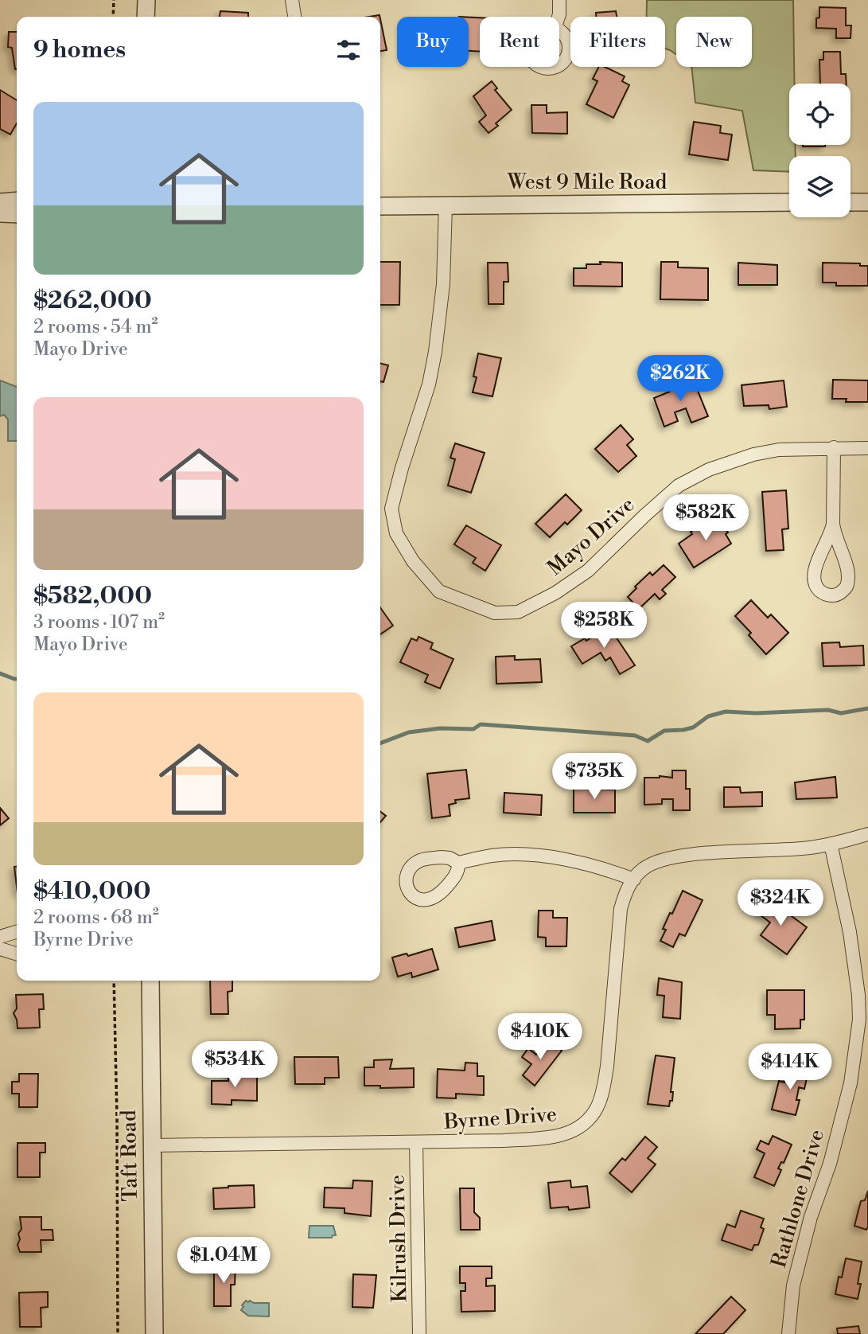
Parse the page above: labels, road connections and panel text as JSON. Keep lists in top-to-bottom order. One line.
{"streets":{"street":["West 9 Mile Road","Mayo Drive","Byrne Drive","Taft Road","Rathlone Drive","Kilrush Drive"]},"crossings":[["West 9 Mile Road","Mayo Drive"],["Byrne Drive","Taft Road"],["Byrne Drive","Rathlone Drive"],["Byrne Drive","Kilrush Drive"]],"page":{"chip":["Buy","Rent","Filters","New"],"heading":"9 homes","list":[{"name":"$262,000","note":"2 rooms · 54 m² · Mayo Drive"},{"name":"$582,000","note":"3 rooms · 107 m² · Mayo Drive"},{"name":"$410,000","note":"2 rooms · 68 m² · Byrne Drive"}],"price":["$262K","$582K","$258K","$735K","$324K","$410K","$534K","$414K","$1.04M"]}}
